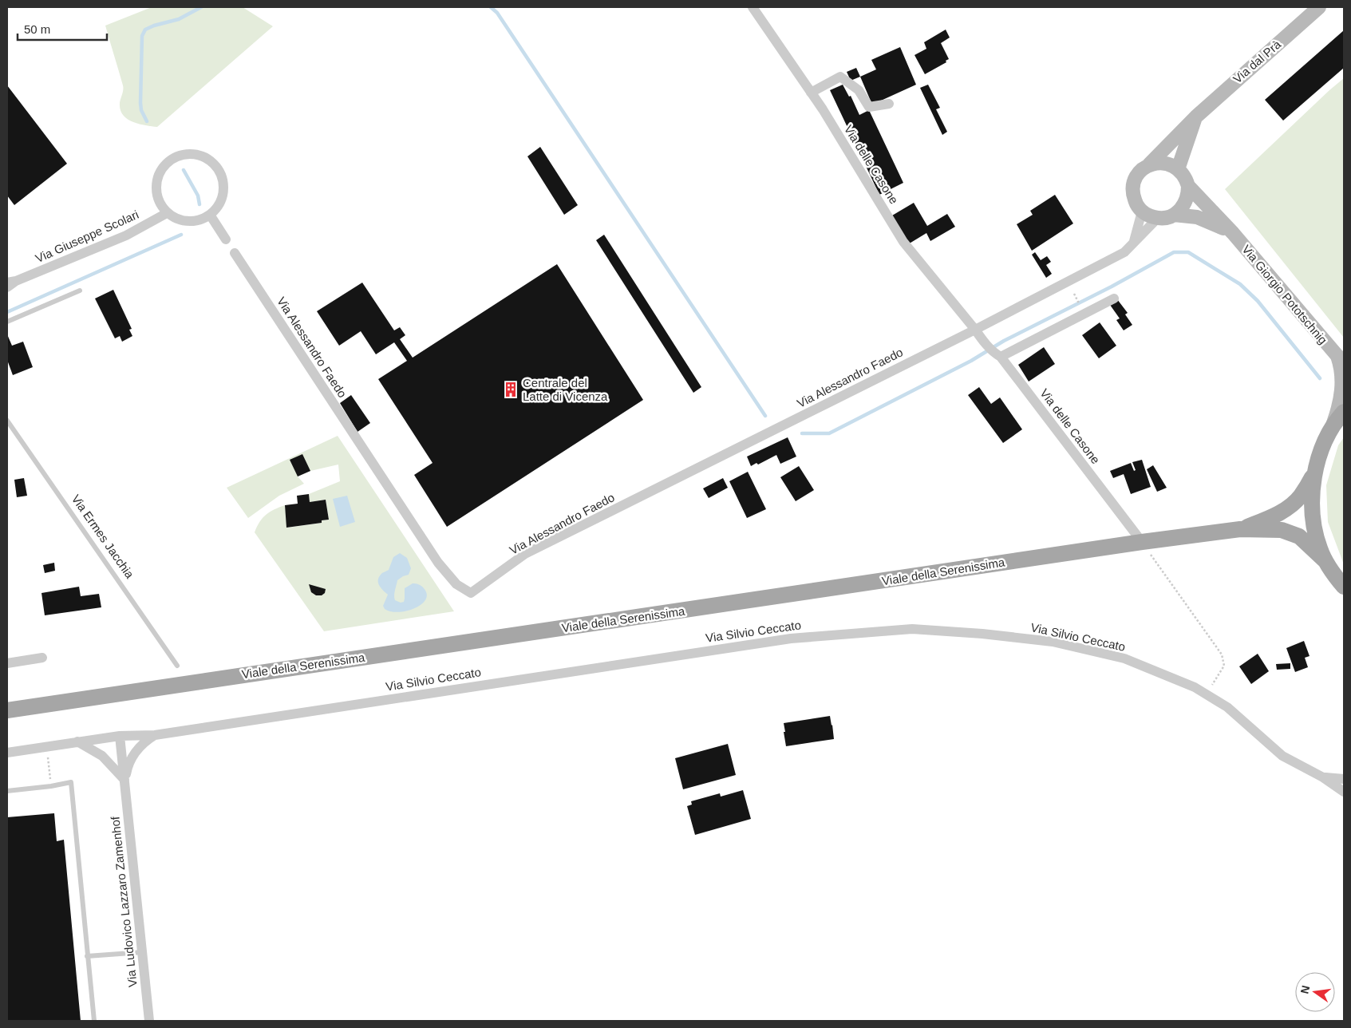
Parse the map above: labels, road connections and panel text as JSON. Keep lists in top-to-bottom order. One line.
{"streets":{"main road":["Viale della Serenissima"],"street":["Via dal Prà","Via delle Casone","Via Giuseppe Scolari","Via Giorgio Pototschnig","Via Alessandro Faedo","Via Silvio Ceccato","Via Ludovico Lazzaro Zamenhof"],"lane":["Via Ermes Jacchia"]},"crossings":[["Via dal Prà","Via Giorgio Pototschnig"],["Via delle Casone","Via Alessandro Faedo"],["Via delle Casone","Viale della Serenissima"],["Via Silvio Ceccato","Via Ludovico Lazzaro Zamenhof"]],"places":{"building":["Centrale del Latte di Vicenza"]},"scale_bar":"50 m","north":"left"}
